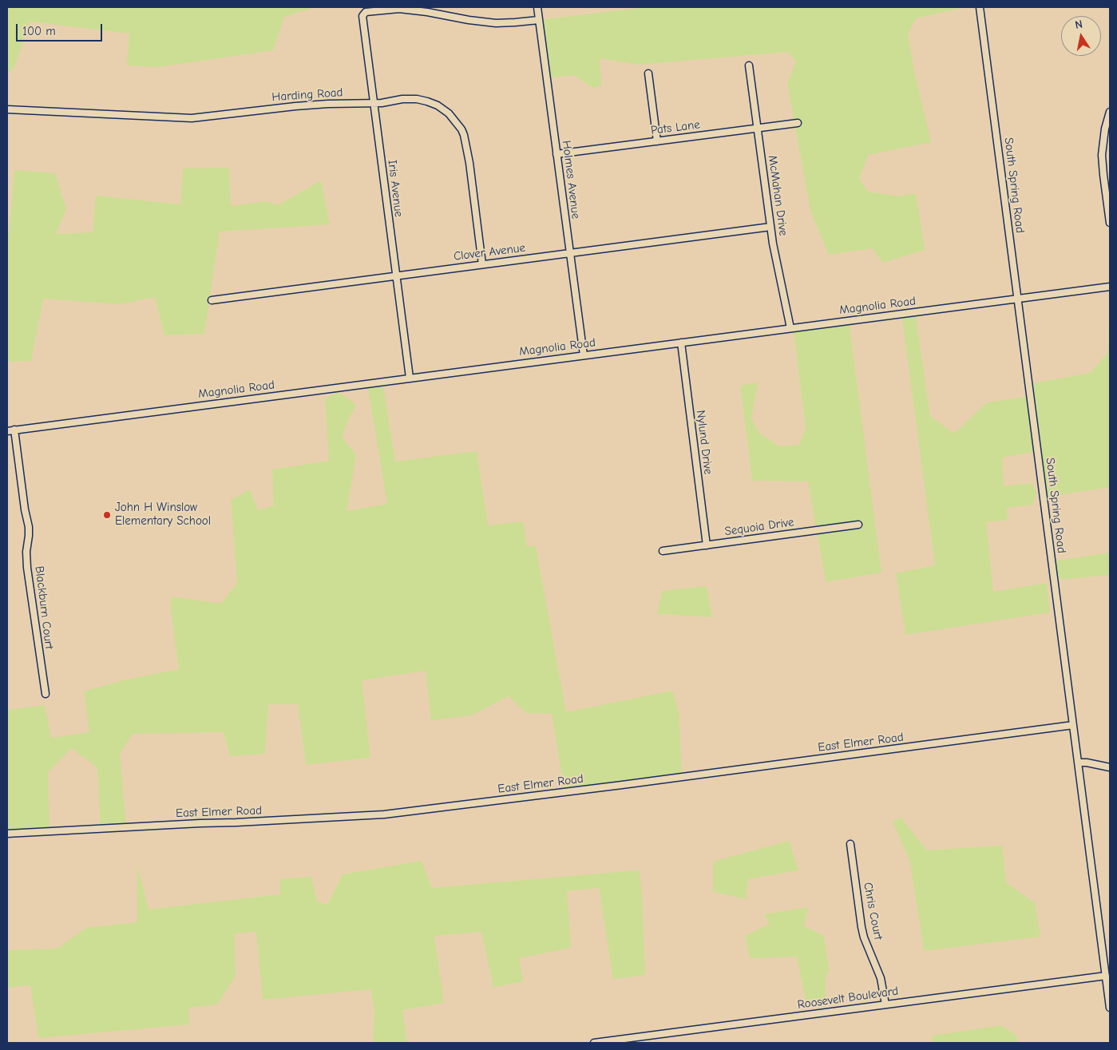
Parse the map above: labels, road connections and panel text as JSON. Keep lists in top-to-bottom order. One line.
{"streets":{"street":["Harding Road","Pats Lane","Holmes Avenue","South Spring Road","Iris Avenue","McMahan Drive","Clover Avenue","Magnolia Road","Nylund Drive","Sequoia Drive","Blackburn Court","East Elmer Road","Chris Court","Roosevelt Boulevard"]},"crossings":[["Harding Road","Iris Avenue"],["Harding Road","Clover Avenue"],["Pats Lane","Holmes Avenue"],["Pats Lane","McMahan Drive"],["Holmes Avenue","Iris Avenue"],["Holmes Avenue","Clover Avenue"],["Holmes Avenue","Magnolia Road"],["South Spring Road","Magnolia Road"],["South Spring Road","East Elmer Road"],["South Spring Road","Roosevelt Boulevard"],["Iris Avenue","Clover Avenue"],["Iris Avenue","Magnolia Road"],["McMahan Drive","Clover Avenue"],["McMahan Drive","Magnolia Road"],["Magnolia Road","Nylund Drive"],["Magnolia Road","Blackburn Court"],["Nylund Drive","Sequoia Drive"],["Chris Court","Roosevelt Boulevard"]],"places":["John H Winslow Elementary School"],"scale_bar":"100 m","north":"top"}
